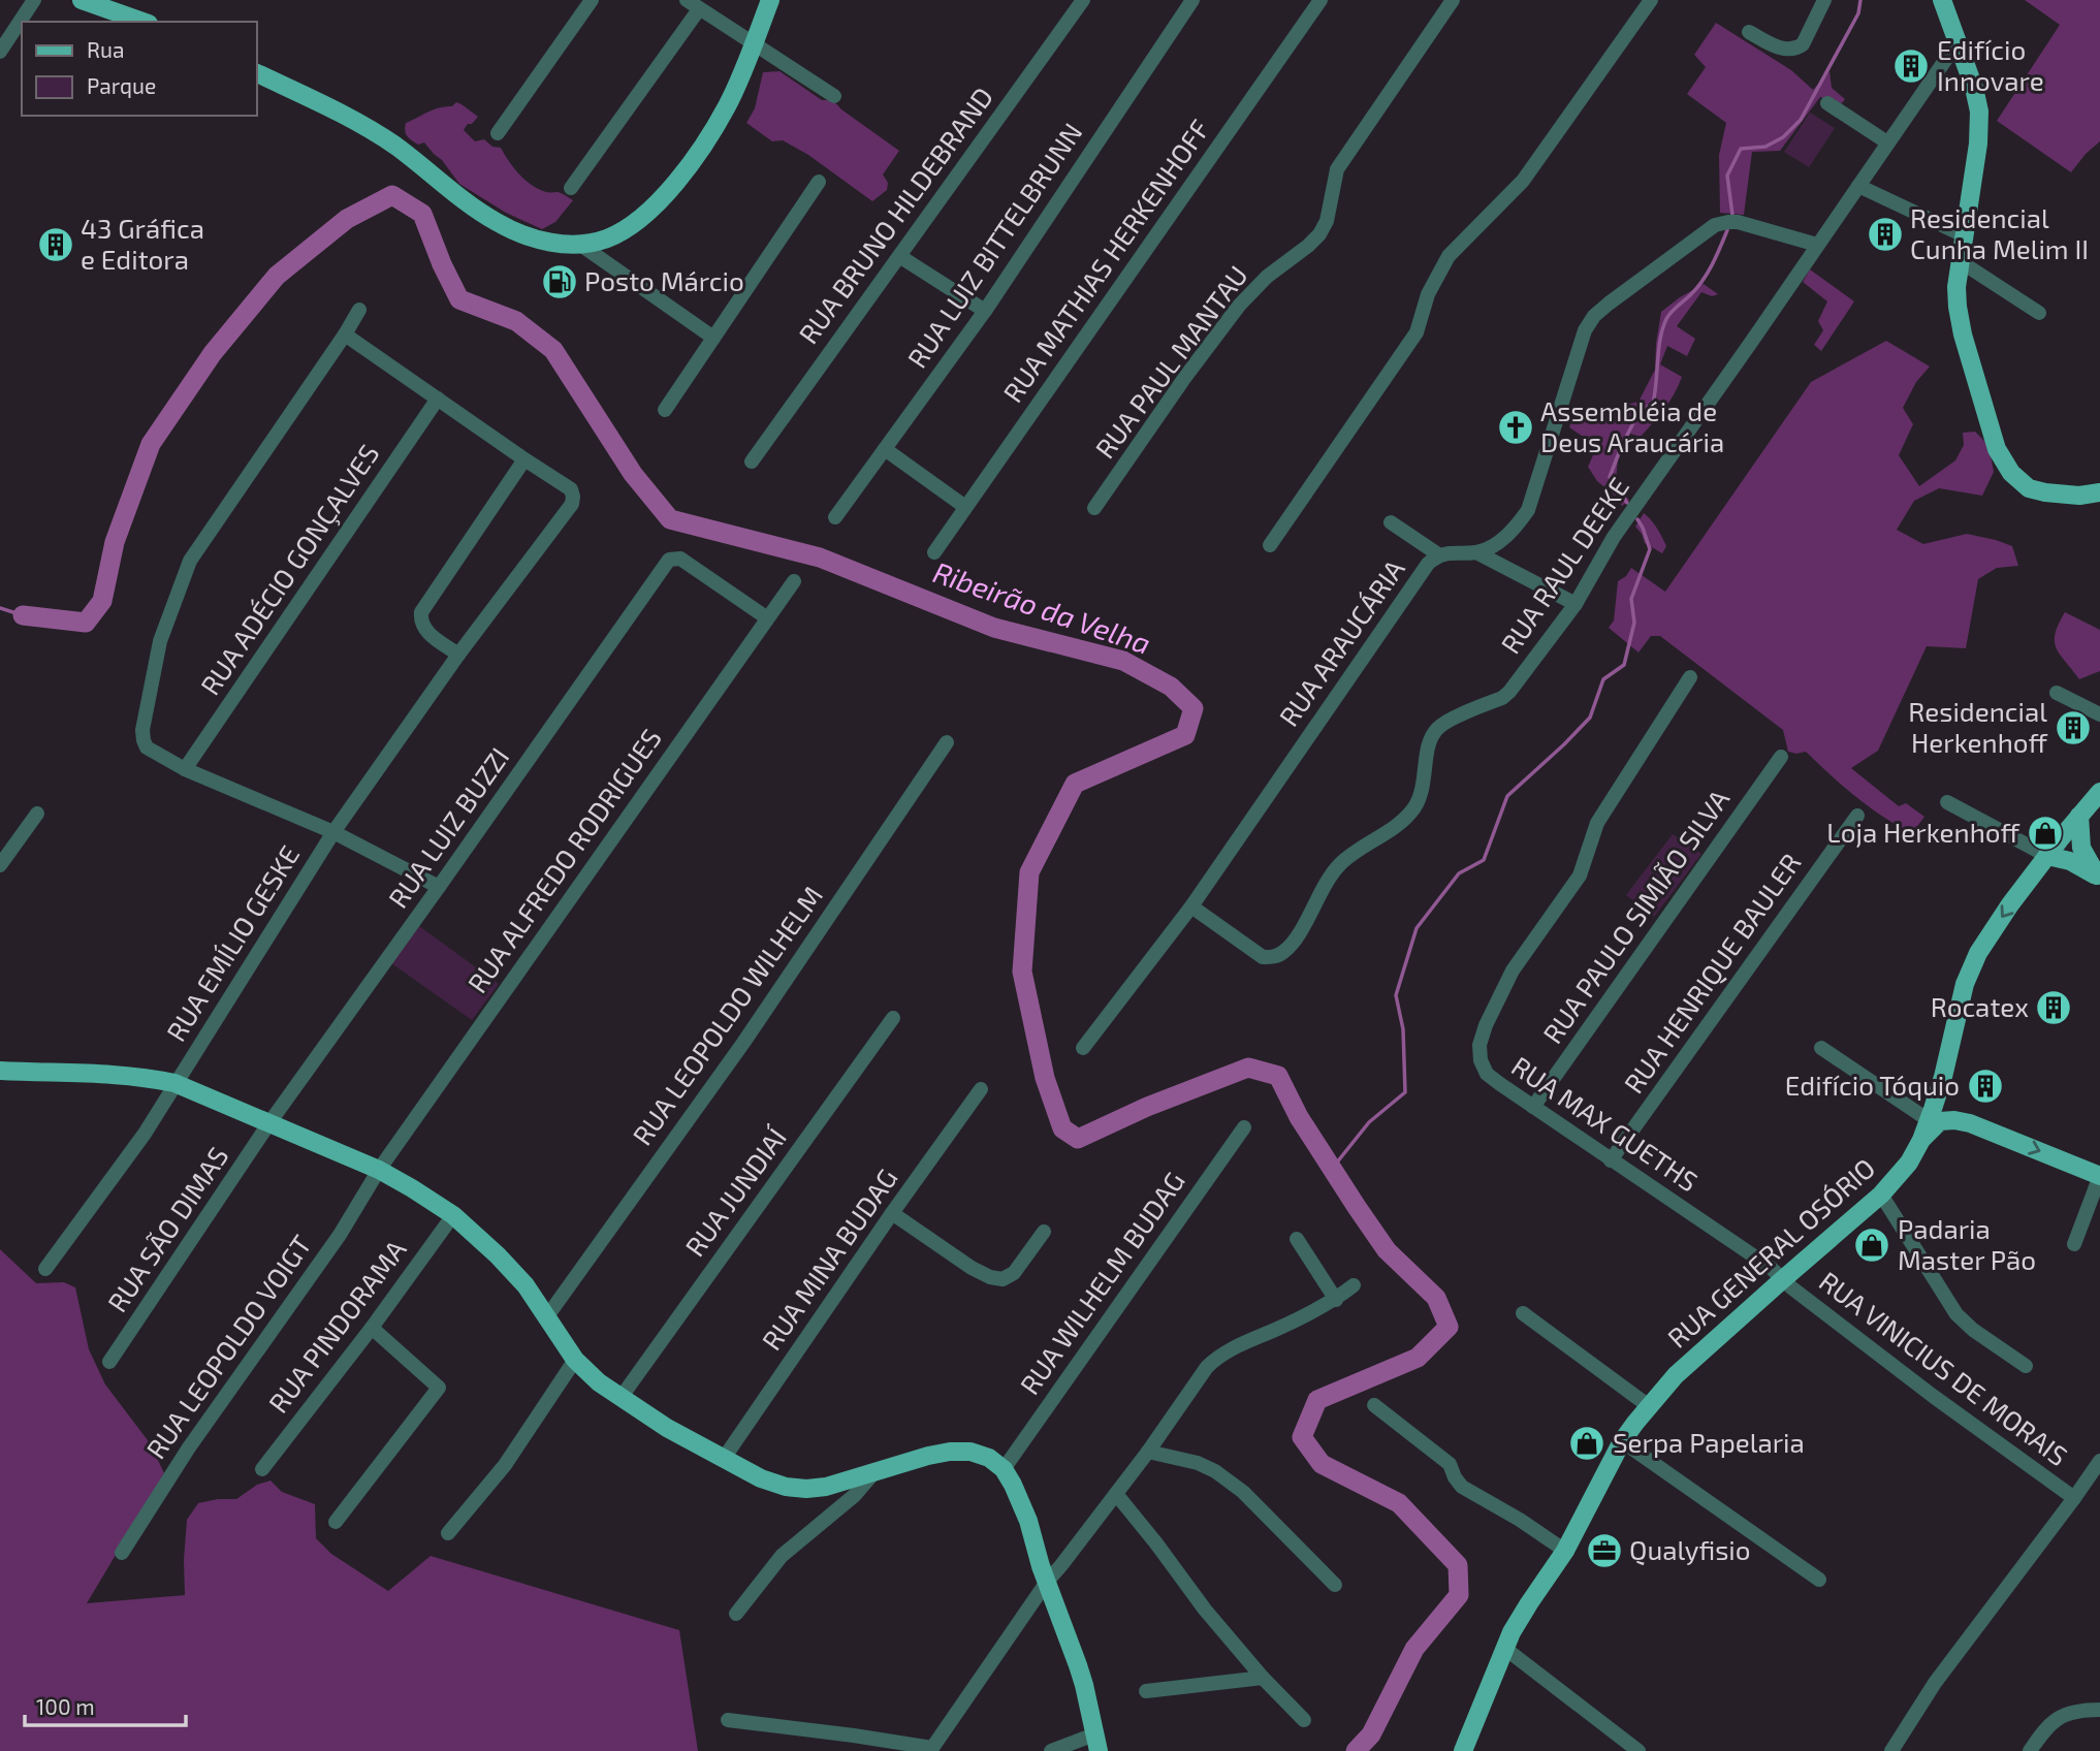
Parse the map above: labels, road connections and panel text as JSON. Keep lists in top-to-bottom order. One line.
{"streets":{"main road":["RUA GENERAL OSÓRIO"],"street":["RUA BRUNO HILDEBRAND","RUA LUIZ BITTELBRUNN","RUA MATHIAS HERKENHOFF","RUA PAUL MANTAU","RUA RAUL DEEKE","RUA ADÉCIO GONÇALVES","RUA ARAUCÁRIA","RUA LUIZ BUZZI","RUA ALFREDO RODRIGUES","RUA PAULO SIMIÃO SILVA","RUA EMÍLIO GESKE","RUA HENRIQUE BAULER","RUA LEOPOLDO WILHELM","RUA MAX GUETHS","RUA JUNDIAÍ","RUA SÃO DIMAS","RUA MINA BUDAG","RUA WILHELM BUDAG","RUA PINDORAMA","RUA LEOPOLDO VOIGT","RUA VINICIUS DE MORAIS"]},"crossings":[["RUA RAUL DEEKE","RUA ARAUCÁRIA"],["RUA LUIZ BUZZI","RUA ALFREDO RODRIGUES"],["RUA LUIZ BUZZI","RUA SÃO DIMAS"],["RUA ALFREDO RODRIGUES","RUA LEOPOLDO VOIGT"],["RUA PAULO SIMIÃO SILVA","RUA MAX GUETHS"],["RUA HENRIQUE BAULER","RUA MAX GUETHS"],["RUA MAX GUETHS","RUA GENERAL OSÓRIO"],["RUA MAX GUETHS","RUA VINICIUS DE MORAIS"],["RUA GENERAL OSÓRIO","RUA VINICIUS DE MORAIS"]],"water":["Ribeirão da Velha"],"places":{"building":["Edifício Innovare","Residencial Cunha Melim II","43 Gráfica e Editora","Residencial Herkenhoff","Rocatex","Edifício Tóquio"],"fuel station":["Posto Márcio"],"church":["Assembléia de Deus Araucária"],"shop":["Loja Herkenhoff","Padaria Master Pão","Serpa Papelaria"],"office":["Qualyfisio"]},"legend":["Rua","Parque"],"scale_bar":"100 m"}
